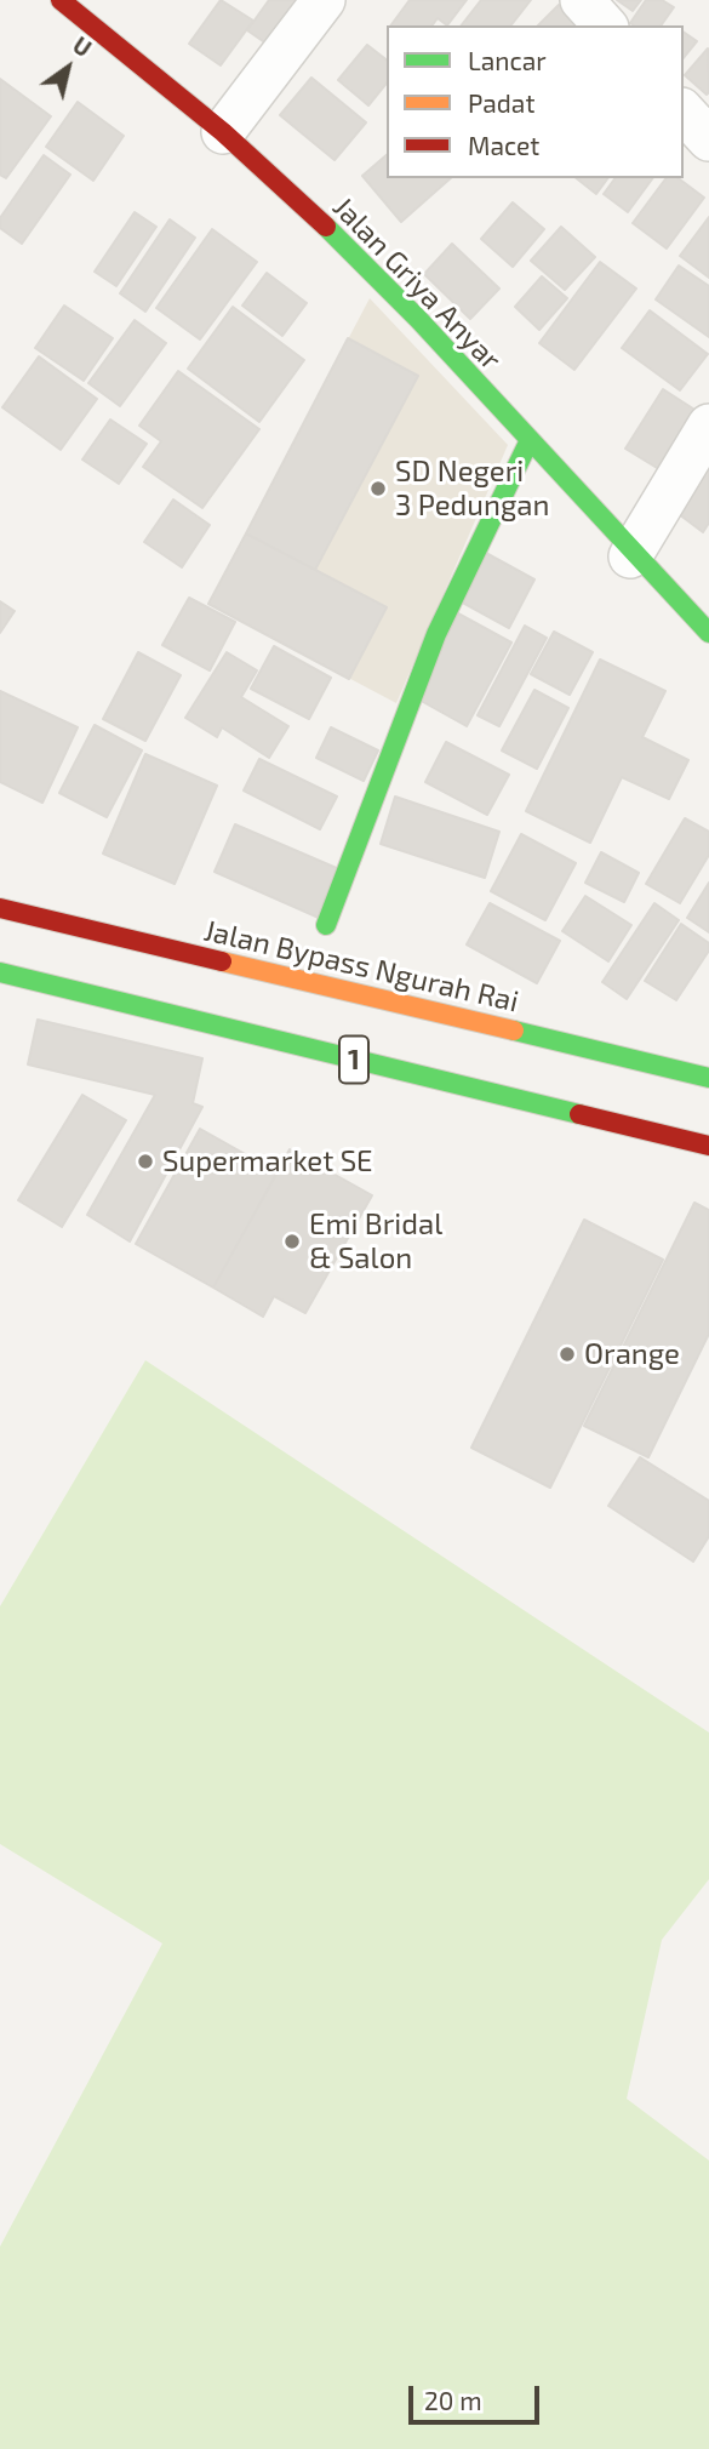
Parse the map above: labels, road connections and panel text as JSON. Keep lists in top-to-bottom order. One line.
{"streets":{"main road":["Jalan Griya Anyar","Jalan Bypass Ngurah Rai","1"]},"places":["SD Negeri 3 Pedungan","Supermarket SE","Emi Bridal & Salon","Orange"],"legend":["Lancar","Padat","Macet"],"scale_bar":"20 m","north":"top right"}
